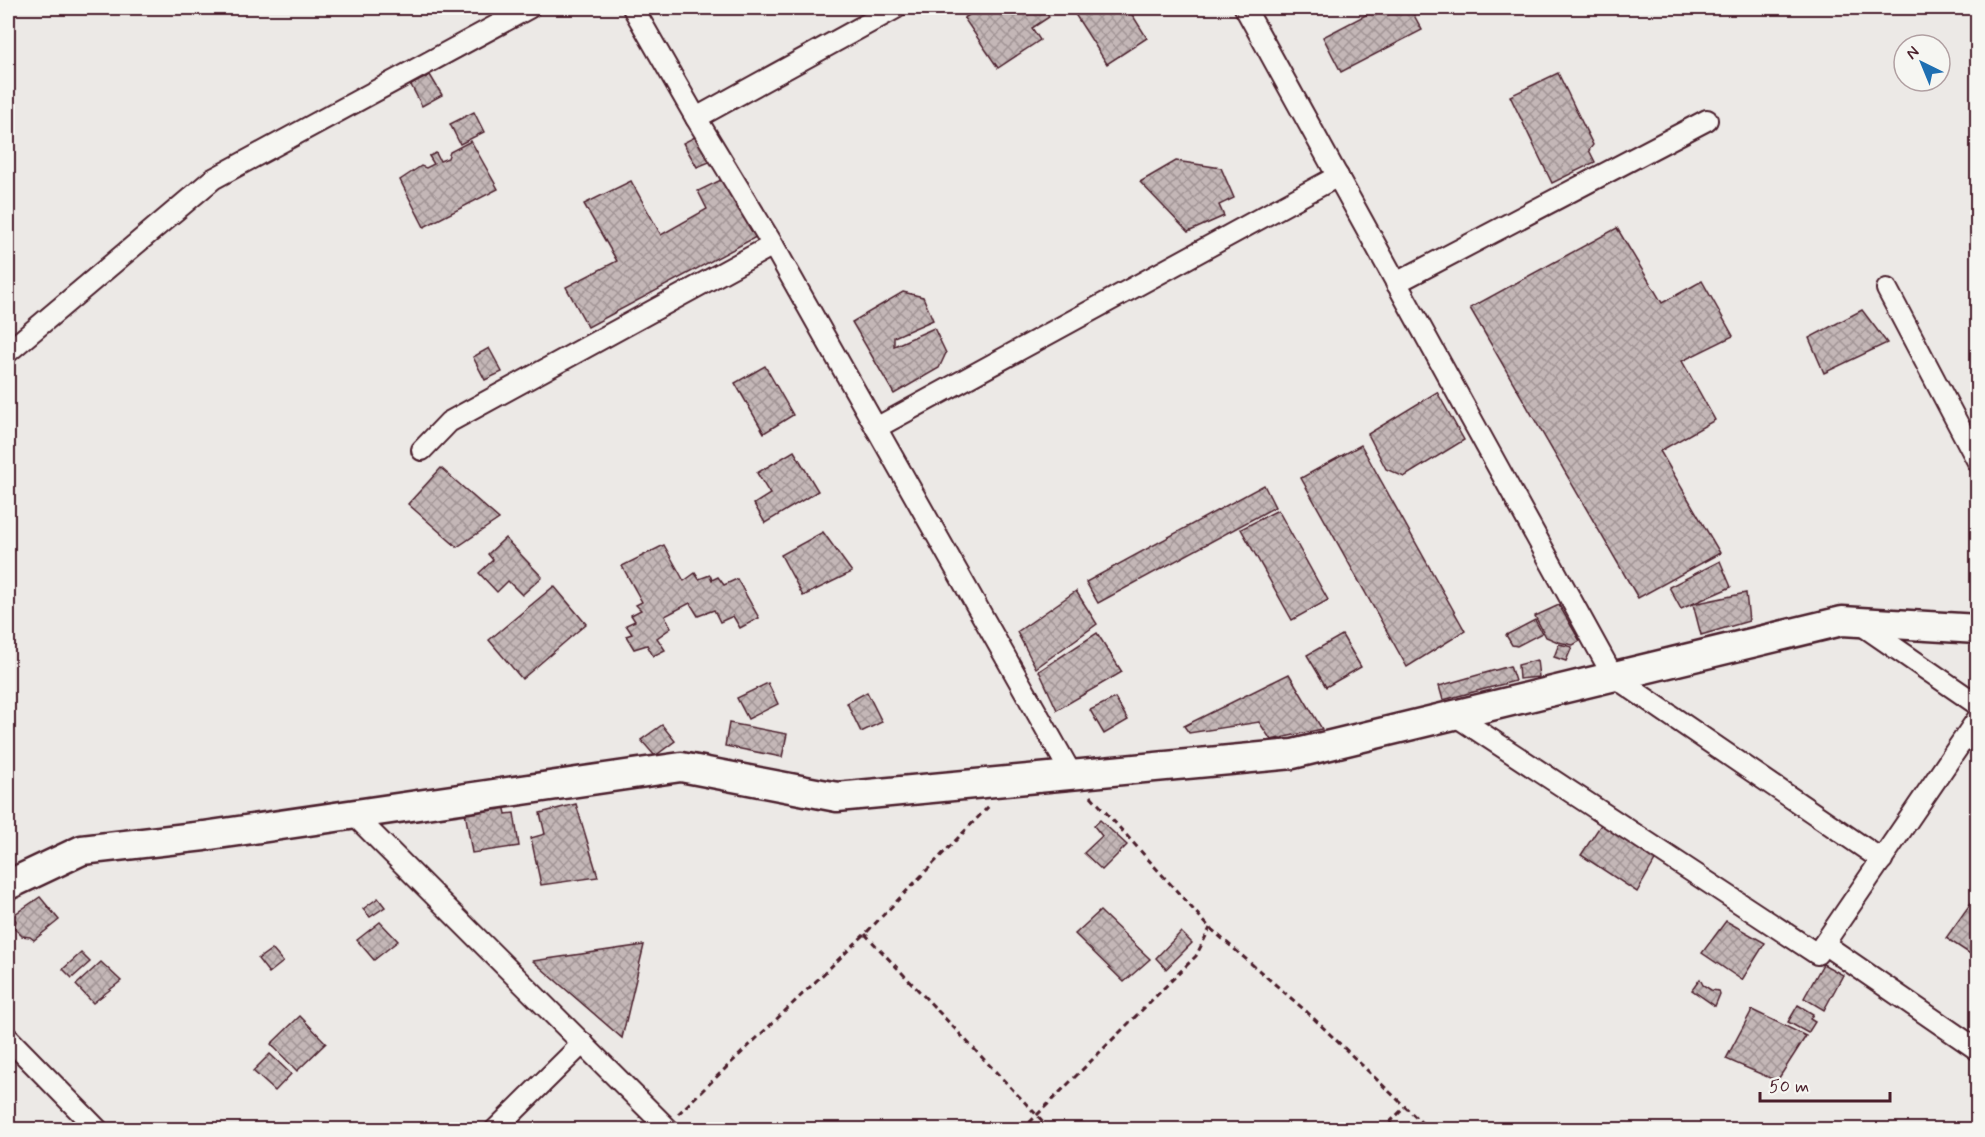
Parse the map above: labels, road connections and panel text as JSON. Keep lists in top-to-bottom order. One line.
{"scale_bar":"50 m","north":"top left"}
